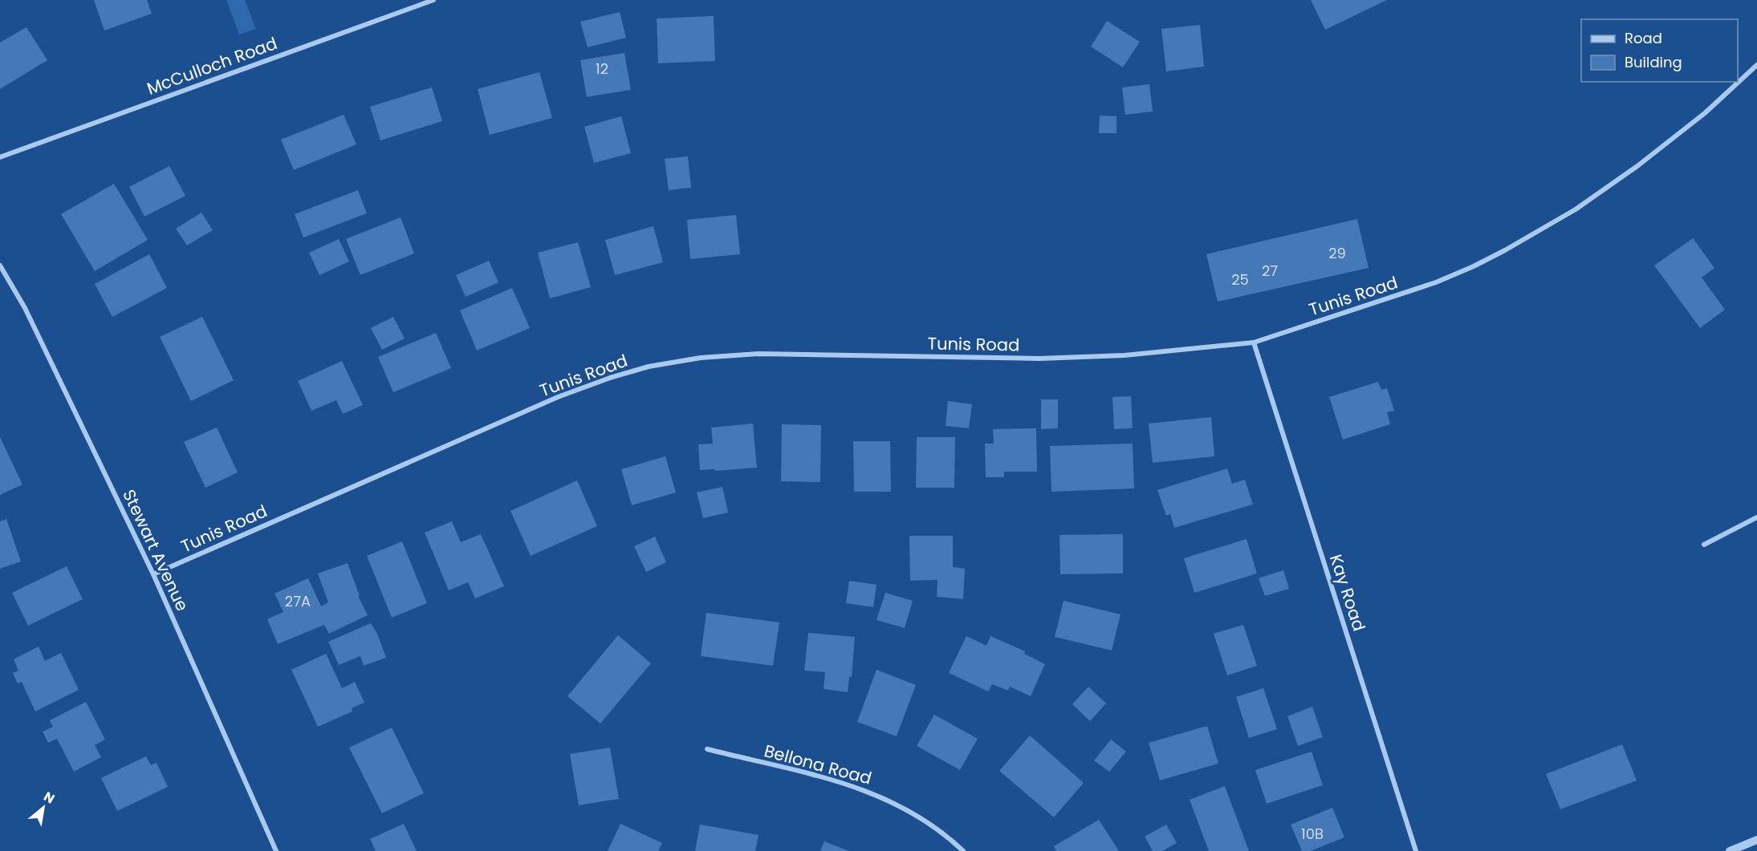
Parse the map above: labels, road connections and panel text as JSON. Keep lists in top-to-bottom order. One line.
{"streets":{"street":["McCulloch Road","Tunis Road","Stewart Avenue","Kay Road","Bellona Road"]},"crossings":[["Tunis Road","Stewart Avenue"],["Tunis Road","Kay Road"]],"house_numbers":["12","29","27","25","27A","10B"],"legend":["Road","Building"],"north":"top right"}
